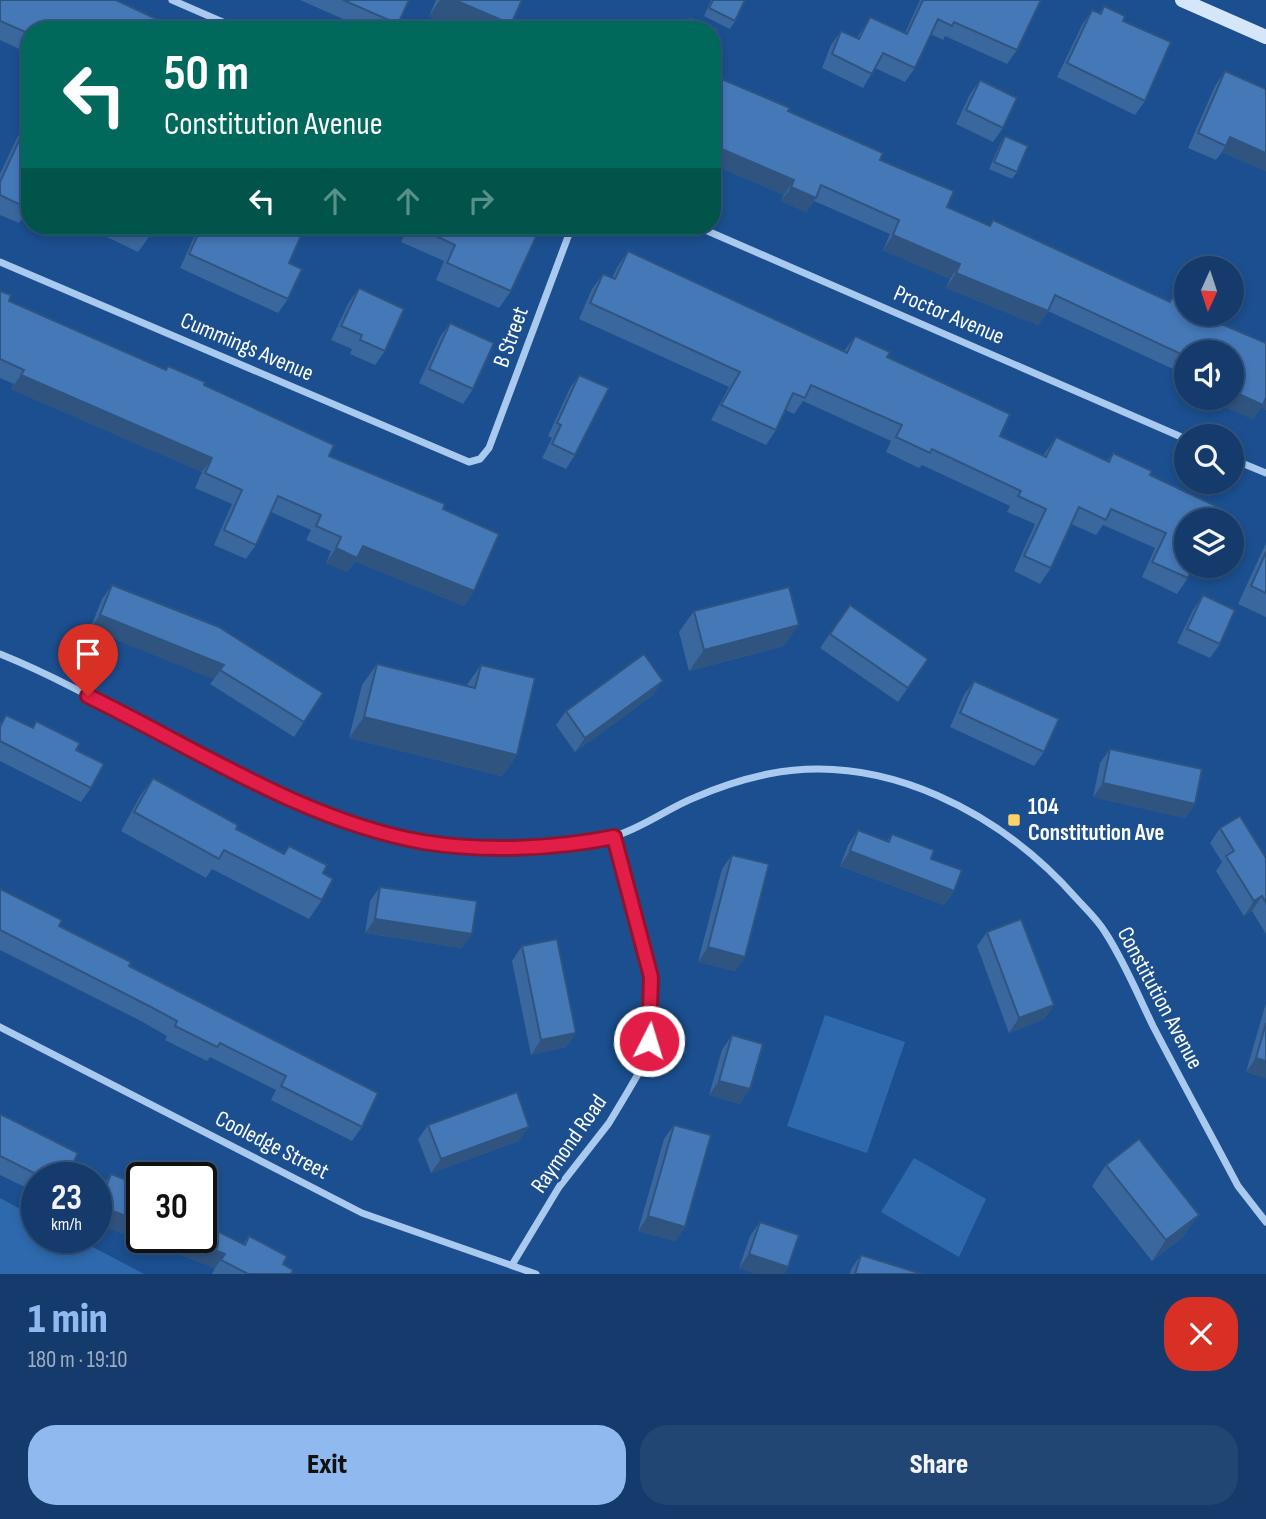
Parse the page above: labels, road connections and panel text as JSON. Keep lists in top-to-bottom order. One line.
{"streets":{"street":["Proctor Avenue","B Street","Cummings Avenue","Constitution Avenue","Raymond Road","Cooledge Street"]},"crossings":[["B Street","Cummings Avenue"],["Constitution Avenue","Raymond Road"],["Raymond Road","Cooledge Street"]],"places":{"transit":["104 Constitution Ave"]},"north":"bottom","page":{"turn":["50 m","Constitution Avenue"],"speed":"23 km/h","limit":"30","heading":["1 min","180 m · 19:10"],"buttons":["Exit","Share"]}}
